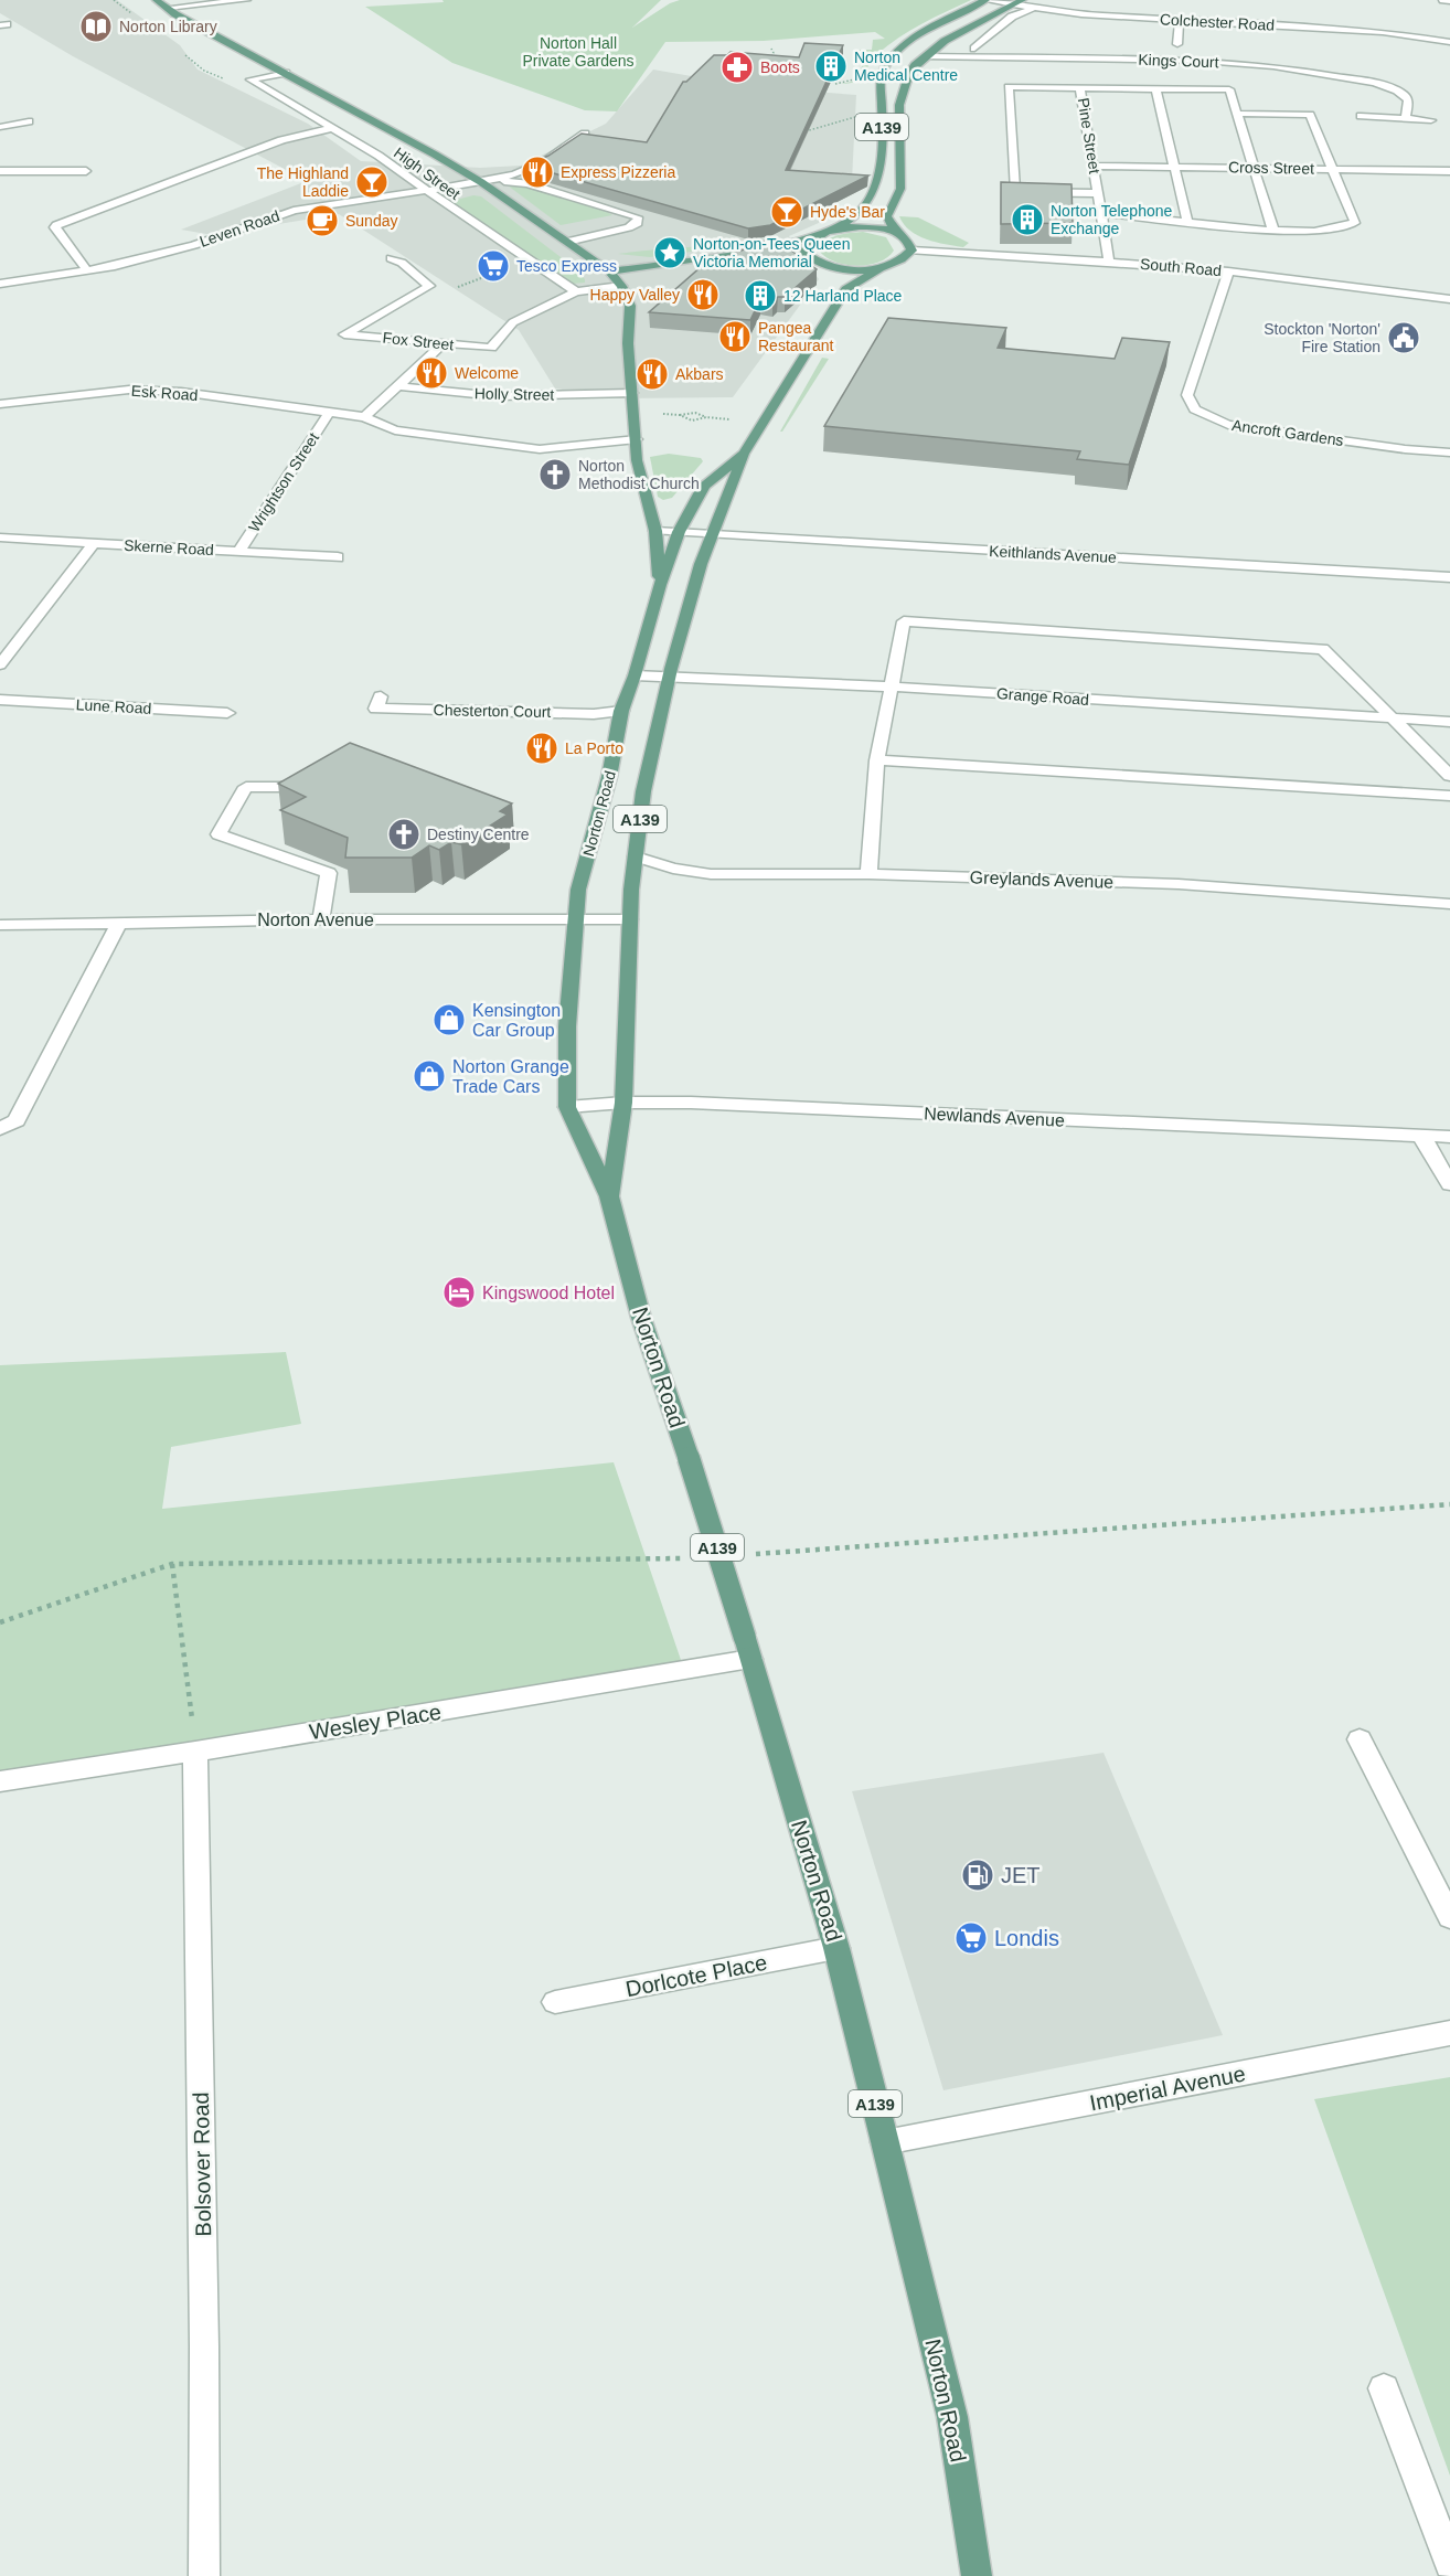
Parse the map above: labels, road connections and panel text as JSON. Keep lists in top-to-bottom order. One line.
{"streets":{"main road":["A139","High Street","Norton Road"],"street":["Colchester Road","Kings Court","Pine Street","Cross Street","Leven Road","South Road","Fox Street","Esk Road","Holly Street","Ancroft Gardens","Wrightson Street","Skerne Road","Keithlands Avenue","Grange Road","Lune Road","Chesterton Court","Greylands Avenue","Norton Avenue","Newlands Avenue","Wesley Place","Dorlcote Place","Imperial Avenue","Bolsover Road"]},"crossings":[["Colchester Road","A139"],["Kings Court","A139"],["A139","South Road"],["A139","Norton Road"],["Pine Street","Cross Street"],["Pine Street","South Road"],["High Street","Leven Road"],["High Street","Fox Street"],["High Street","Esk Road"],["High Street","Holly Street"],["High Street","Keithlands Avenue"],["High Street","Norton Road"],["South Road","Ancroft Gardens"],["Esk Road","Wrightson Street"],["Wrightson Street","Skerne Road"],["Keithlands Avenue","Norton Road"],["Grange Road","Norton Road"],["Chesterton Court","Norton Road"],["Norton Road","Greylands Avenue"],["Norton Road","Norton Avenue"],["Norton Road","Newlands Avenue"],["Norton Road","Wesley Place"],["Norton Road","Dorlcote Place"],["Norton Road","Imperial Avenue"],["Wesley Place","Bolsover Road"]],"parks":["Norton Hall Private Gardens"],"places":{"library":["Norton Library"],"building":["Norton Medical Centre","Norton Telephone Exchange","12 Harland Place"],"pharmacy":["Boots"],"restaurant":["Express Pizzeria","Happy Valley","Pangea Restaurant","Welcome","Akbars","La Porto"],"bar":["The Highland Laddie","Hyde's Bar"],"cafe":["Sunday"],"place":["Norton-on-Tees Queen Victoria Memorial"],"supermarket":["Tesco Express","Londis"],"public building":["Stockton 'Norton' Fire Station"],"church":["Norton Methodist Church","Destiny Centre"],"shop":["Kensington Car Group","Norton Grange Trade Cars"],"hotel":["Kingswood Hotel"],"fuel station":["JET"]}}
